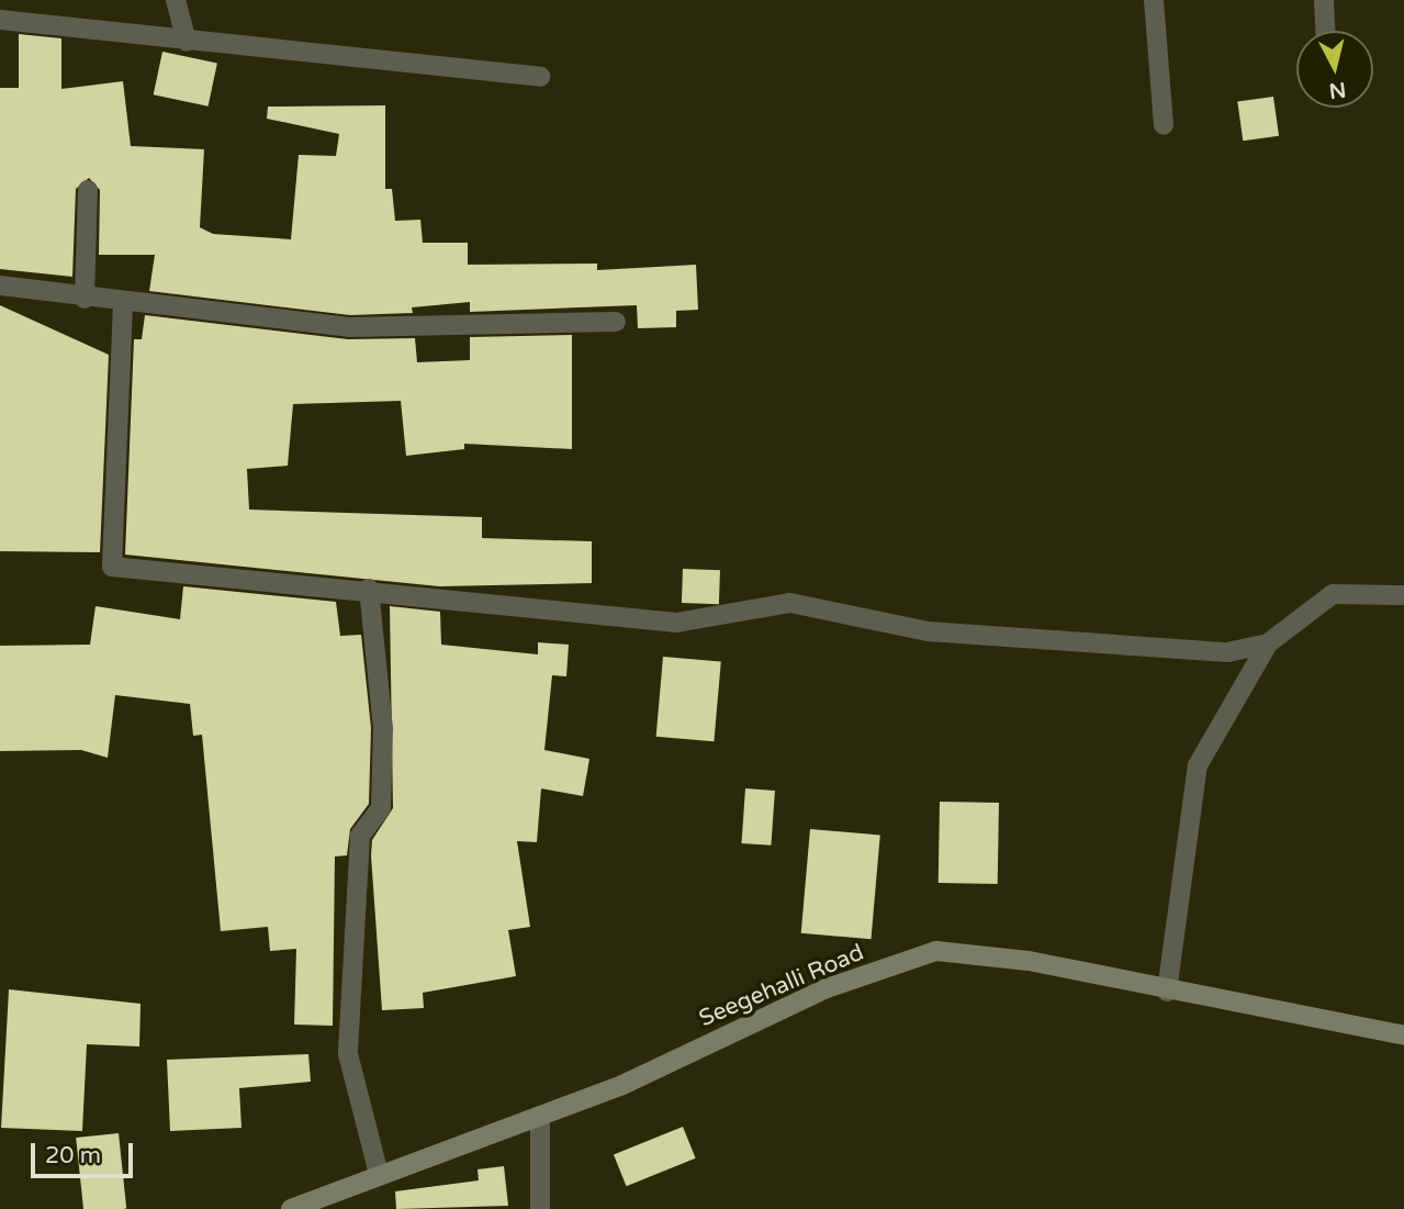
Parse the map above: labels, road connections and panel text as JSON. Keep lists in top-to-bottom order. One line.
{"streets":{"street":["Seegehalli Road"]},"scale_bar":"20 m","north":"bottom"}
